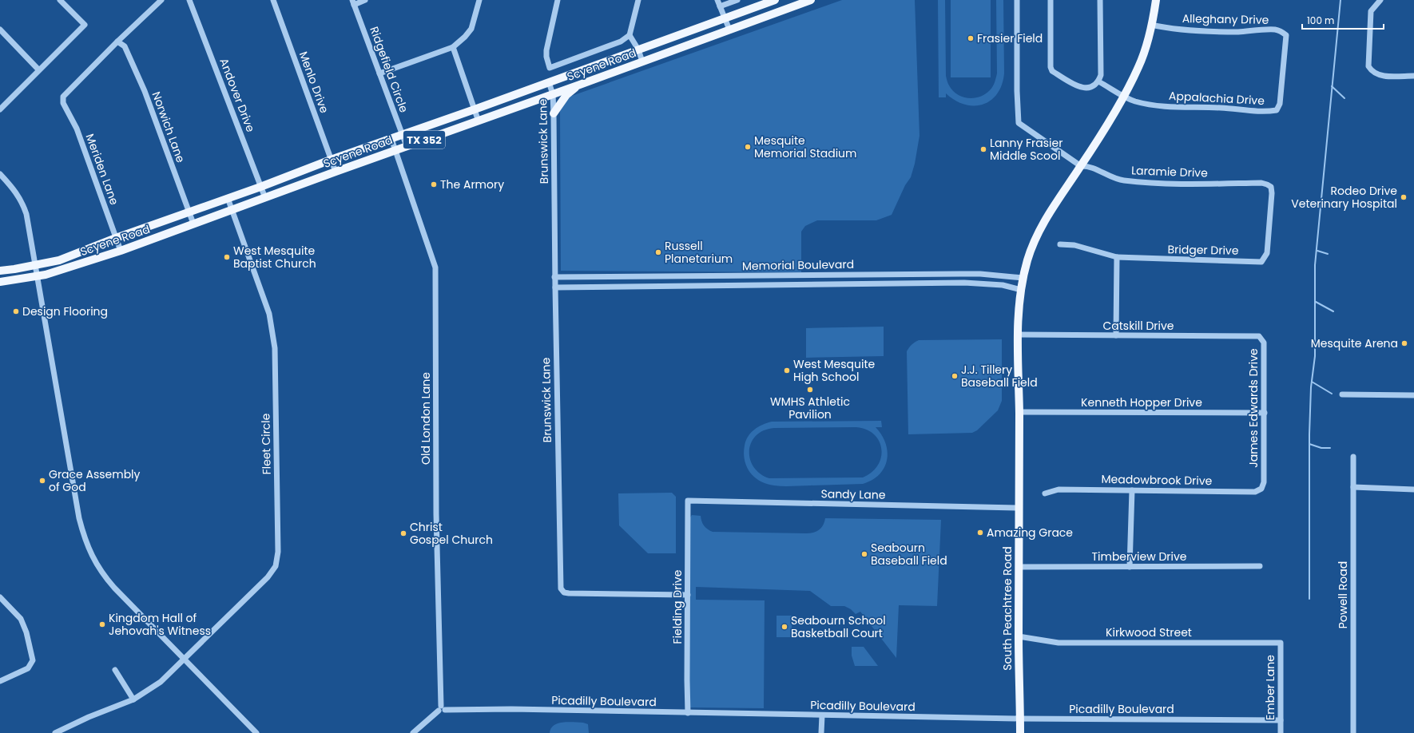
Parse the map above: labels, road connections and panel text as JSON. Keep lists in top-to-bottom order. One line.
{"streets":{"main road":["Scyene Road","TX 352","South Peachtree Road"],"street":["Alleghany Drive","Ridgefield Circle","Menlo Drive","Andover Drive","Appalachia Drive","Norwich Lane","Brunswick Lane","Meriden Lane","Laramie Drive","Bridger Drive","Memorial Boulevard","Catskill Drive","Kenneth Hopper Drive","James Edwards Drive","Old London Lane","Fleet Circle","Meadowbrook Drive","Sandy Lane","Timberview Drive","Powell Road","Fielding Drive","Kirkwood Street","Ember Lane","Picadilly Boulevard"]},"crossings":[["Alleghany Drive","Appalachia Drive"],["Alleghany Drive","South Peachtree Road"],["Scyene Road","Ridgefield Circle"],["Scyene Road","Menlo Drive"],["Scyene Road","Andover Drive"],["Scyene Road","Norwich Lane"],["Scyene Road","Brunswick Lane"],["Scyene Road","Meriden Lane"],["Scyene Road","Old London Lane"],["Scyene Road","Fleet Circle"],["Appalachia Drive","South Peachtree Road"],["Norwich Lane","Meriden Lane"],["Brunswick Lane","Memorial Boulevard"],["Brunswick Lane","Fielding Drive"],["Laramie Drive","Bridger Drive"],["Laramie Drive","South Peachtree Road"],["Memorial Boulevard","South Peachtree Road"],["Catskill Drive","James Edwards Drive"],["Catskill Drive","South Peachtree Road"],["Kenneth Hopper Drive","James Edwards Drive"],["Kenneth Hopper Drive","South Peachtree Road"],["James Edwards Drive","Meadowbrook Drive"],["Old London Lane","Picadilly Boulevard"],["Sandy Lane","Fielding Drive"],["Sandy Lane","South Peachtree Road"],["Timberview Drive","South Peachtree Road"],["Fielding Drive","Picadilly Boulevard"],["South Peachtree Road","Kirkwood Street"],["South Peachtree Road","Picadilly Boulevard"],["Kirkwood Street","Ember Lane"],["Ember Lane","Picadilly Boulevard"]],"places":["Frasier Field","Mesquite Memorial Stadium","Lanny Frasier Middle Scool","The Armory","Rodeo Drive Veterinary Hospital","Russell Planetarium","West Mesquite Baptist Church","Design Flooring","Mesquite Arena","West Mesquite High School","J.J. Tillery Baseball Field","WMHS Athletic Pavilion","Grace Assembly of God","Amazing Grace","Christ Gospel Church","Seabourn Baseball Field","Kingdom Hall of Jehovah's Witness","Seabourn School Basketball Court"],"scale_bar":"100 m"}
